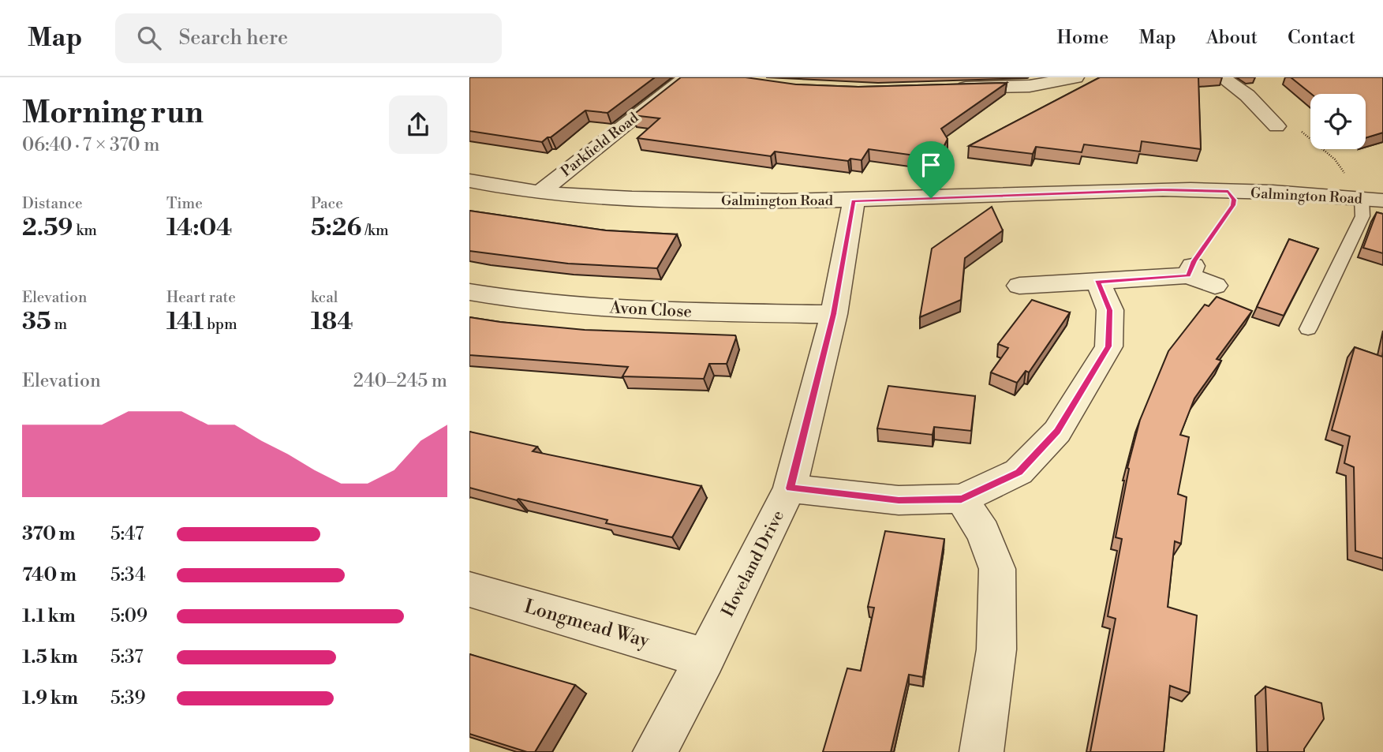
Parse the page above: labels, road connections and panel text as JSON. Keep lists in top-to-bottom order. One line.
{"streets":{"street":["Parkfield Road","Galmington Road","Avon Close","Hoveland Drive","Longmead Way"]},"crossings":[["Parkfield Road","Galmington Road"],["Galmington Road","Hoveland Drive"],["Avon Close","Hoveland Drive"],["Hoveland Drive","Longmead Way"]],"page":{"header":"Map","search":"Search here","nav":["Home","Map","About","Contact"],"heading":["Morning run","06:40 · 7 × 370 m"],"stats":[["Distance","2.59 km"],["Time","14:04"],["Pace","5:26 /km"],["Elevation","35 m"],["Heart rate","141 bpm"],["kcal","184"]],"chart":["Elevation","240–245 m"],"list":[{"name":"370 m","note":"5:47"},{"name":"740 m","note":"5:34"},{"name":"1.1 km","note":"5:09"},{"name":"1.5 km","note":"5:37"},{"name":"1.9 km","note":"5:39"}]}}
